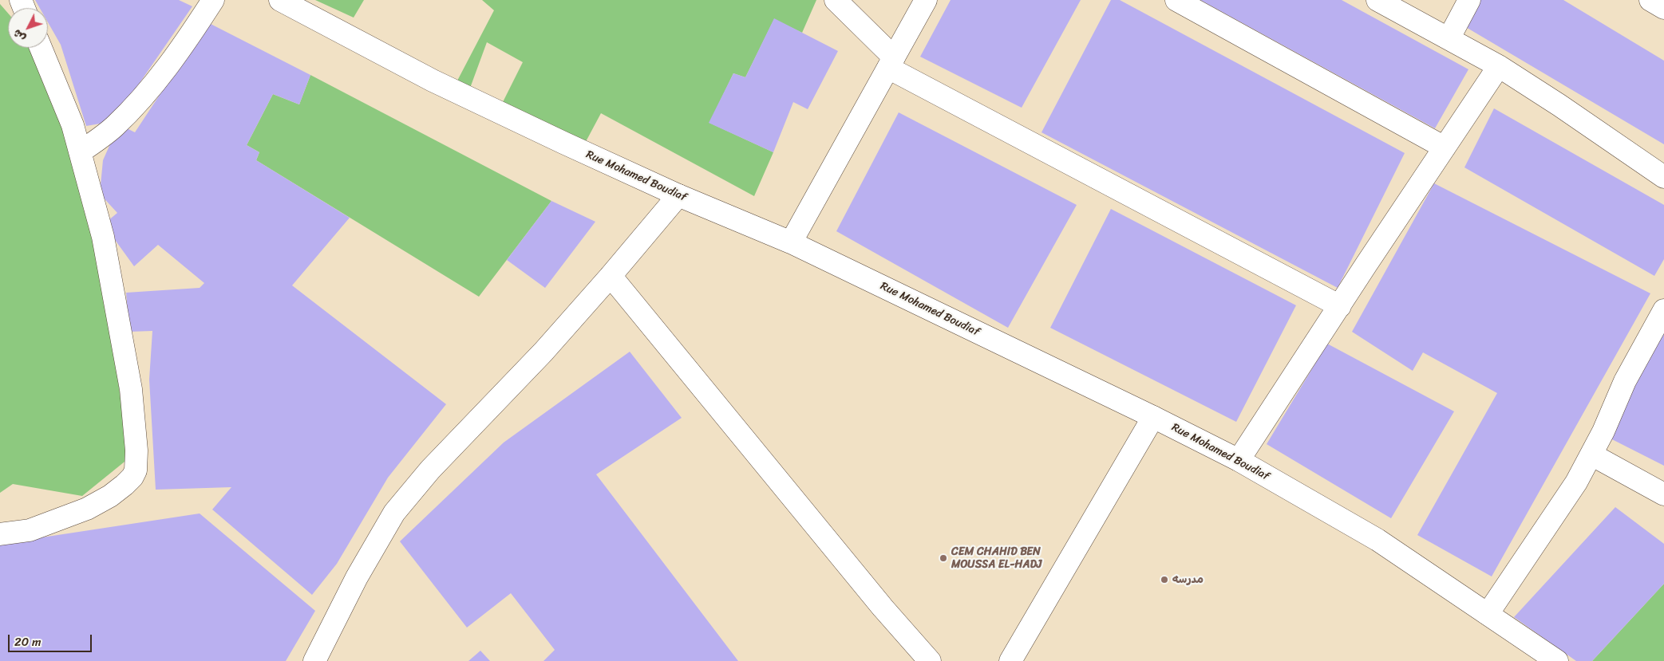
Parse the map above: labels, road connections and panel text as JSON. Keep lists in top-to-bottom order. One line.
{"streets":{"street":["Rue Mohamed Boudiaf"]},"places":["CEM CHAHID BEN MOUSSA EL-HADJ","مدرسه"],"scale_bar":"20 m","north":"bottom left"}
